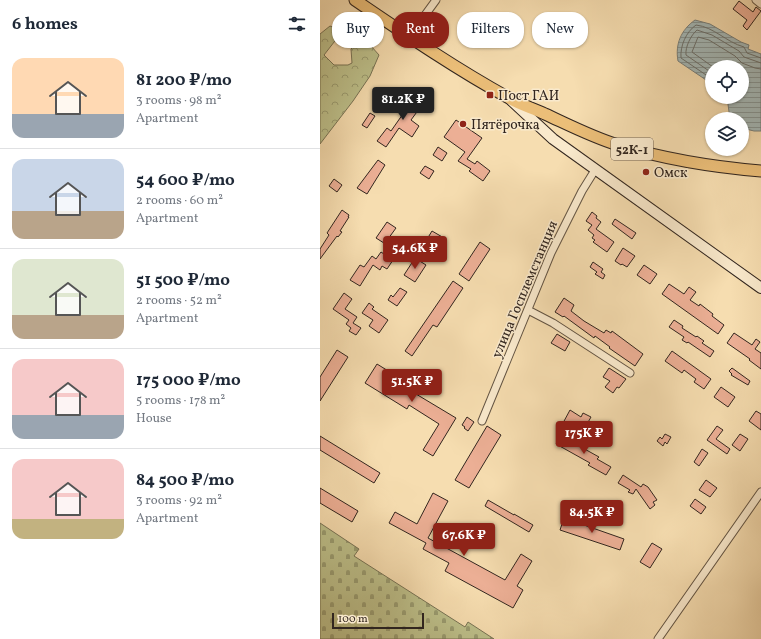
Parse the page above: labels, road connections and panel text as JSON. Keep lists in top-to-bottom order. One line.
{"streets":{"main road":["52К-1"],"street":["улица Госплемстанция"]},"places":{"transit":["Пост ГАИ"],"other":["Пятёрочка","Омск"]},"scale_bar":"100 m","page":{"heading":"6 homes","chip":["Buy","Rent","Filters","New"],"list":[{"name":"81 200 ₽/mo","note":"3 rooms · 98 m² · Apartment"},{"name":"54 600 ₽/mo","note":"2 rooms · 60 m² · Apartment"},{"name":"51 500 ₽/mo","note":"2 rooms · 52 m² · Apartment"},{"name":"175 000 ₽/mo","note":"5 rooms · 178 m² · House"},{"name":"84 500 ₽/mo","note":"3 rooms · 92 m² · Apartment"}],"price":["81.2K ₽","54.6K ₽","51.5K ₽","175K ₽","84.5K ₽","67.6K ₽"],"scale":"100 m"}}
